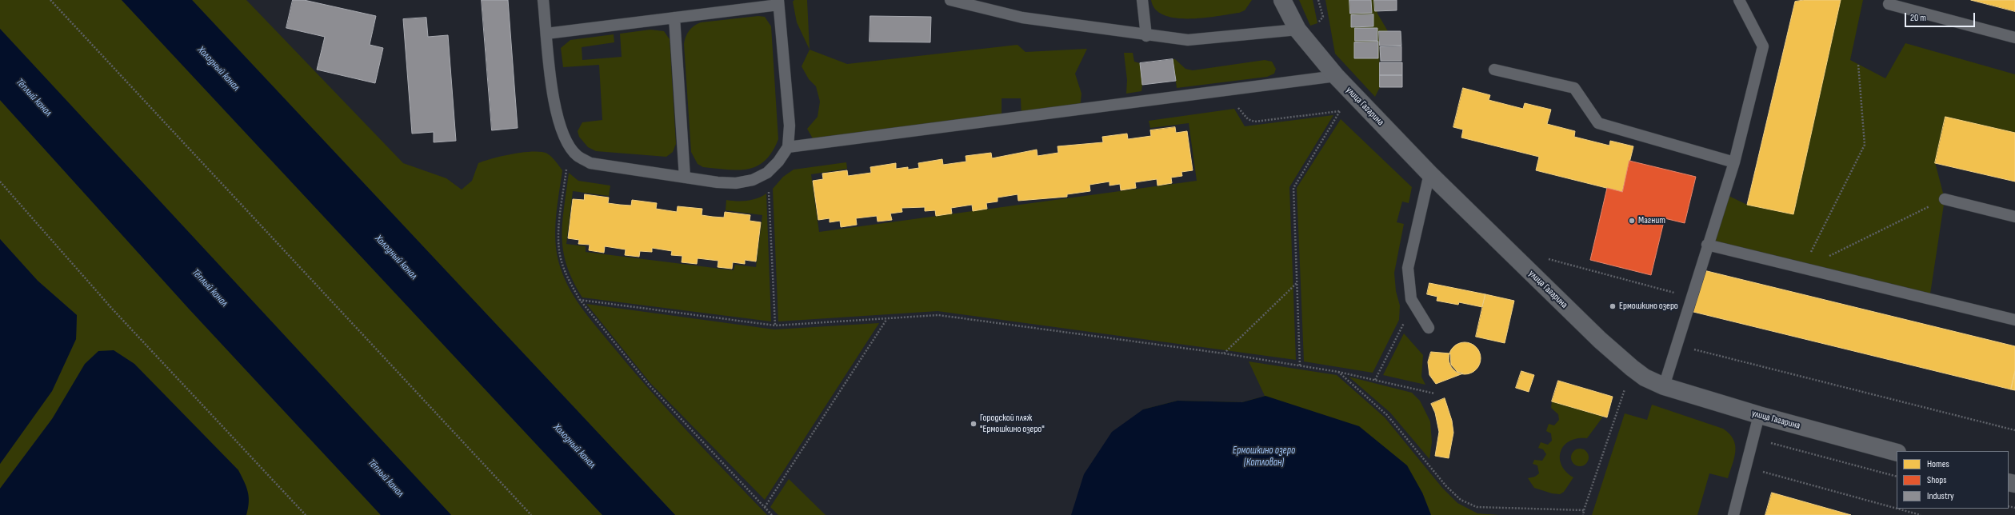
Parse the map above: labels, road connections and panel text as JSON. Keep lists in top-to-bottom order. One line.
{"streets":{"street":["улица Гагарина"]},"water":["Холодный канал","Тёплый канал","Ермошкино озеро (Котлован)"],"places":["Магнит","Ермошкино озеро","Городской пляж \"Ермошкино озеро\""],"legend":["Homes","Shops","Industry"],"scale_bar":"20 m"}
